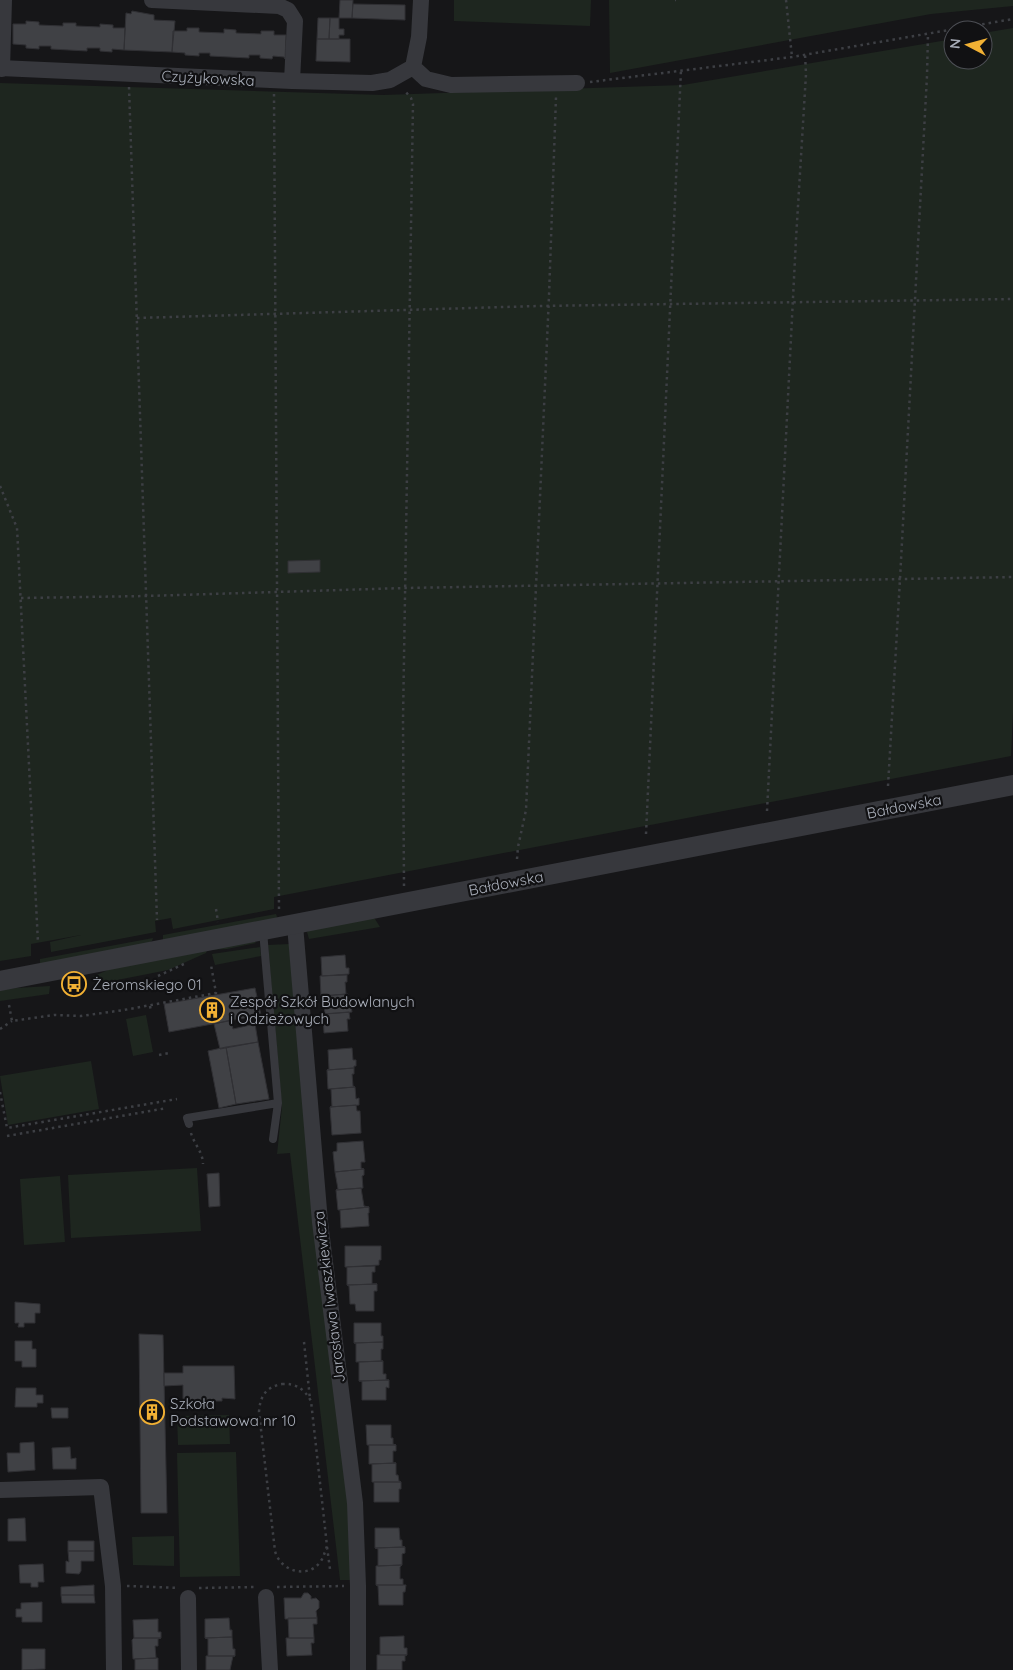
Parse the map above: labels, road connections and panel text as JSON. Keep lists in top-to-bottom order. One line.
{"streets":{"street":["Czyżykowska","Bałdowska","Jarosława Iwaszkiewicza"]},"crossings":[["Bałdowska","Jarosława Iwaszkiewicza"]],"places":{"bus stop":["Żeromskiego 01"],"building":["Zespół Szkół Budowlanych i Odzieżowych","Szkoła Podstawowa nr 10"]},"north":"left"}
